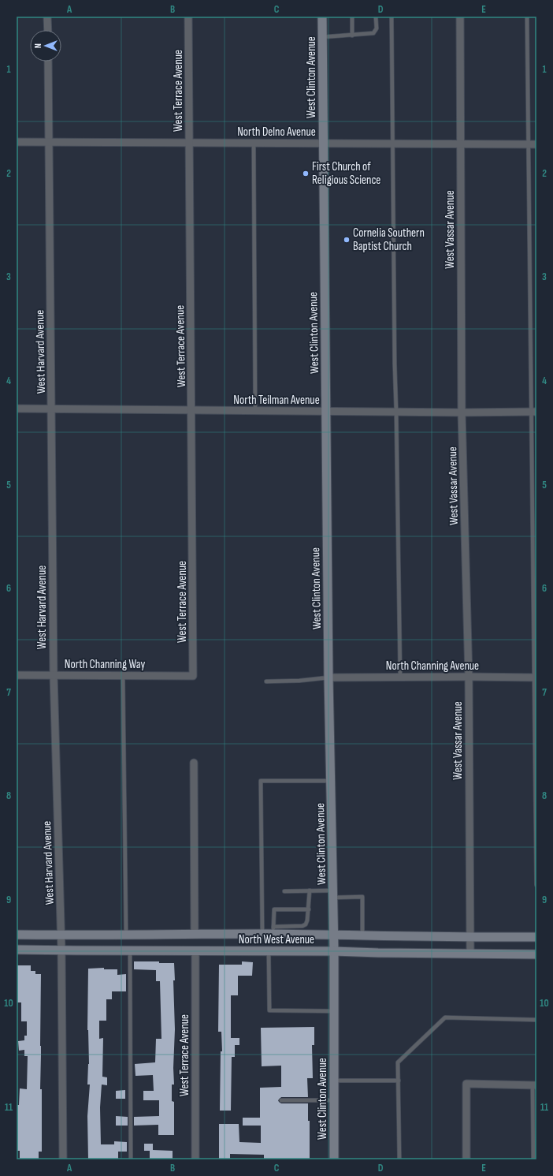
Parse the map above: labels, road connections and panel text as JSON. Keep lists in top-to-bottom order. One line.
{"streets":{"main road":["West Clinton Avenue","North West Avenue"],"street":["West Terrace Avenue","North Delno Avenue","West Vassar Avenue","West Harvard Avenue","North Teilman Avenue","North Channing Way","North Channing Avenue"]},"crossings":[["West Clinton Avenue","North Delno Avenue"],["West Clinton Avenue","North Teilman Avenue"],["West Clinton Avenue","North Channing Avenue"],["West Clinton Avenue","North West Avenue"],["West Terrace Avenue","North Delno Avenue"],["West Terrace Avenue","North Teilman Avenue"],["West Terrace Avenue","North Channing Way"],["West Terrace Avenue","North West Avenue"],["North Delno Avenue","West Vassar Avenue"],["North Delno Avenue","West Harvard Avenue"],["West Vassar Avenue","North Teilman Avenue"],["West Vassar Avenue","North Channing Avenue"],["West Vassar Avenue","North West Avenue"],["West Harvard Avenue","North Teilman Avenue"],["West Harvard Avenue","North Channing Way"],["West Harvard Avenue","North West Avenue"]],"places":["First Church of Religious Science","Cornelia Southern Baptist Church"],"north":"left","grid":{"columns":["A","B","C","D","E"],"rows":["1","2","3","4","5","6","7","8","9","10","11"]}}
